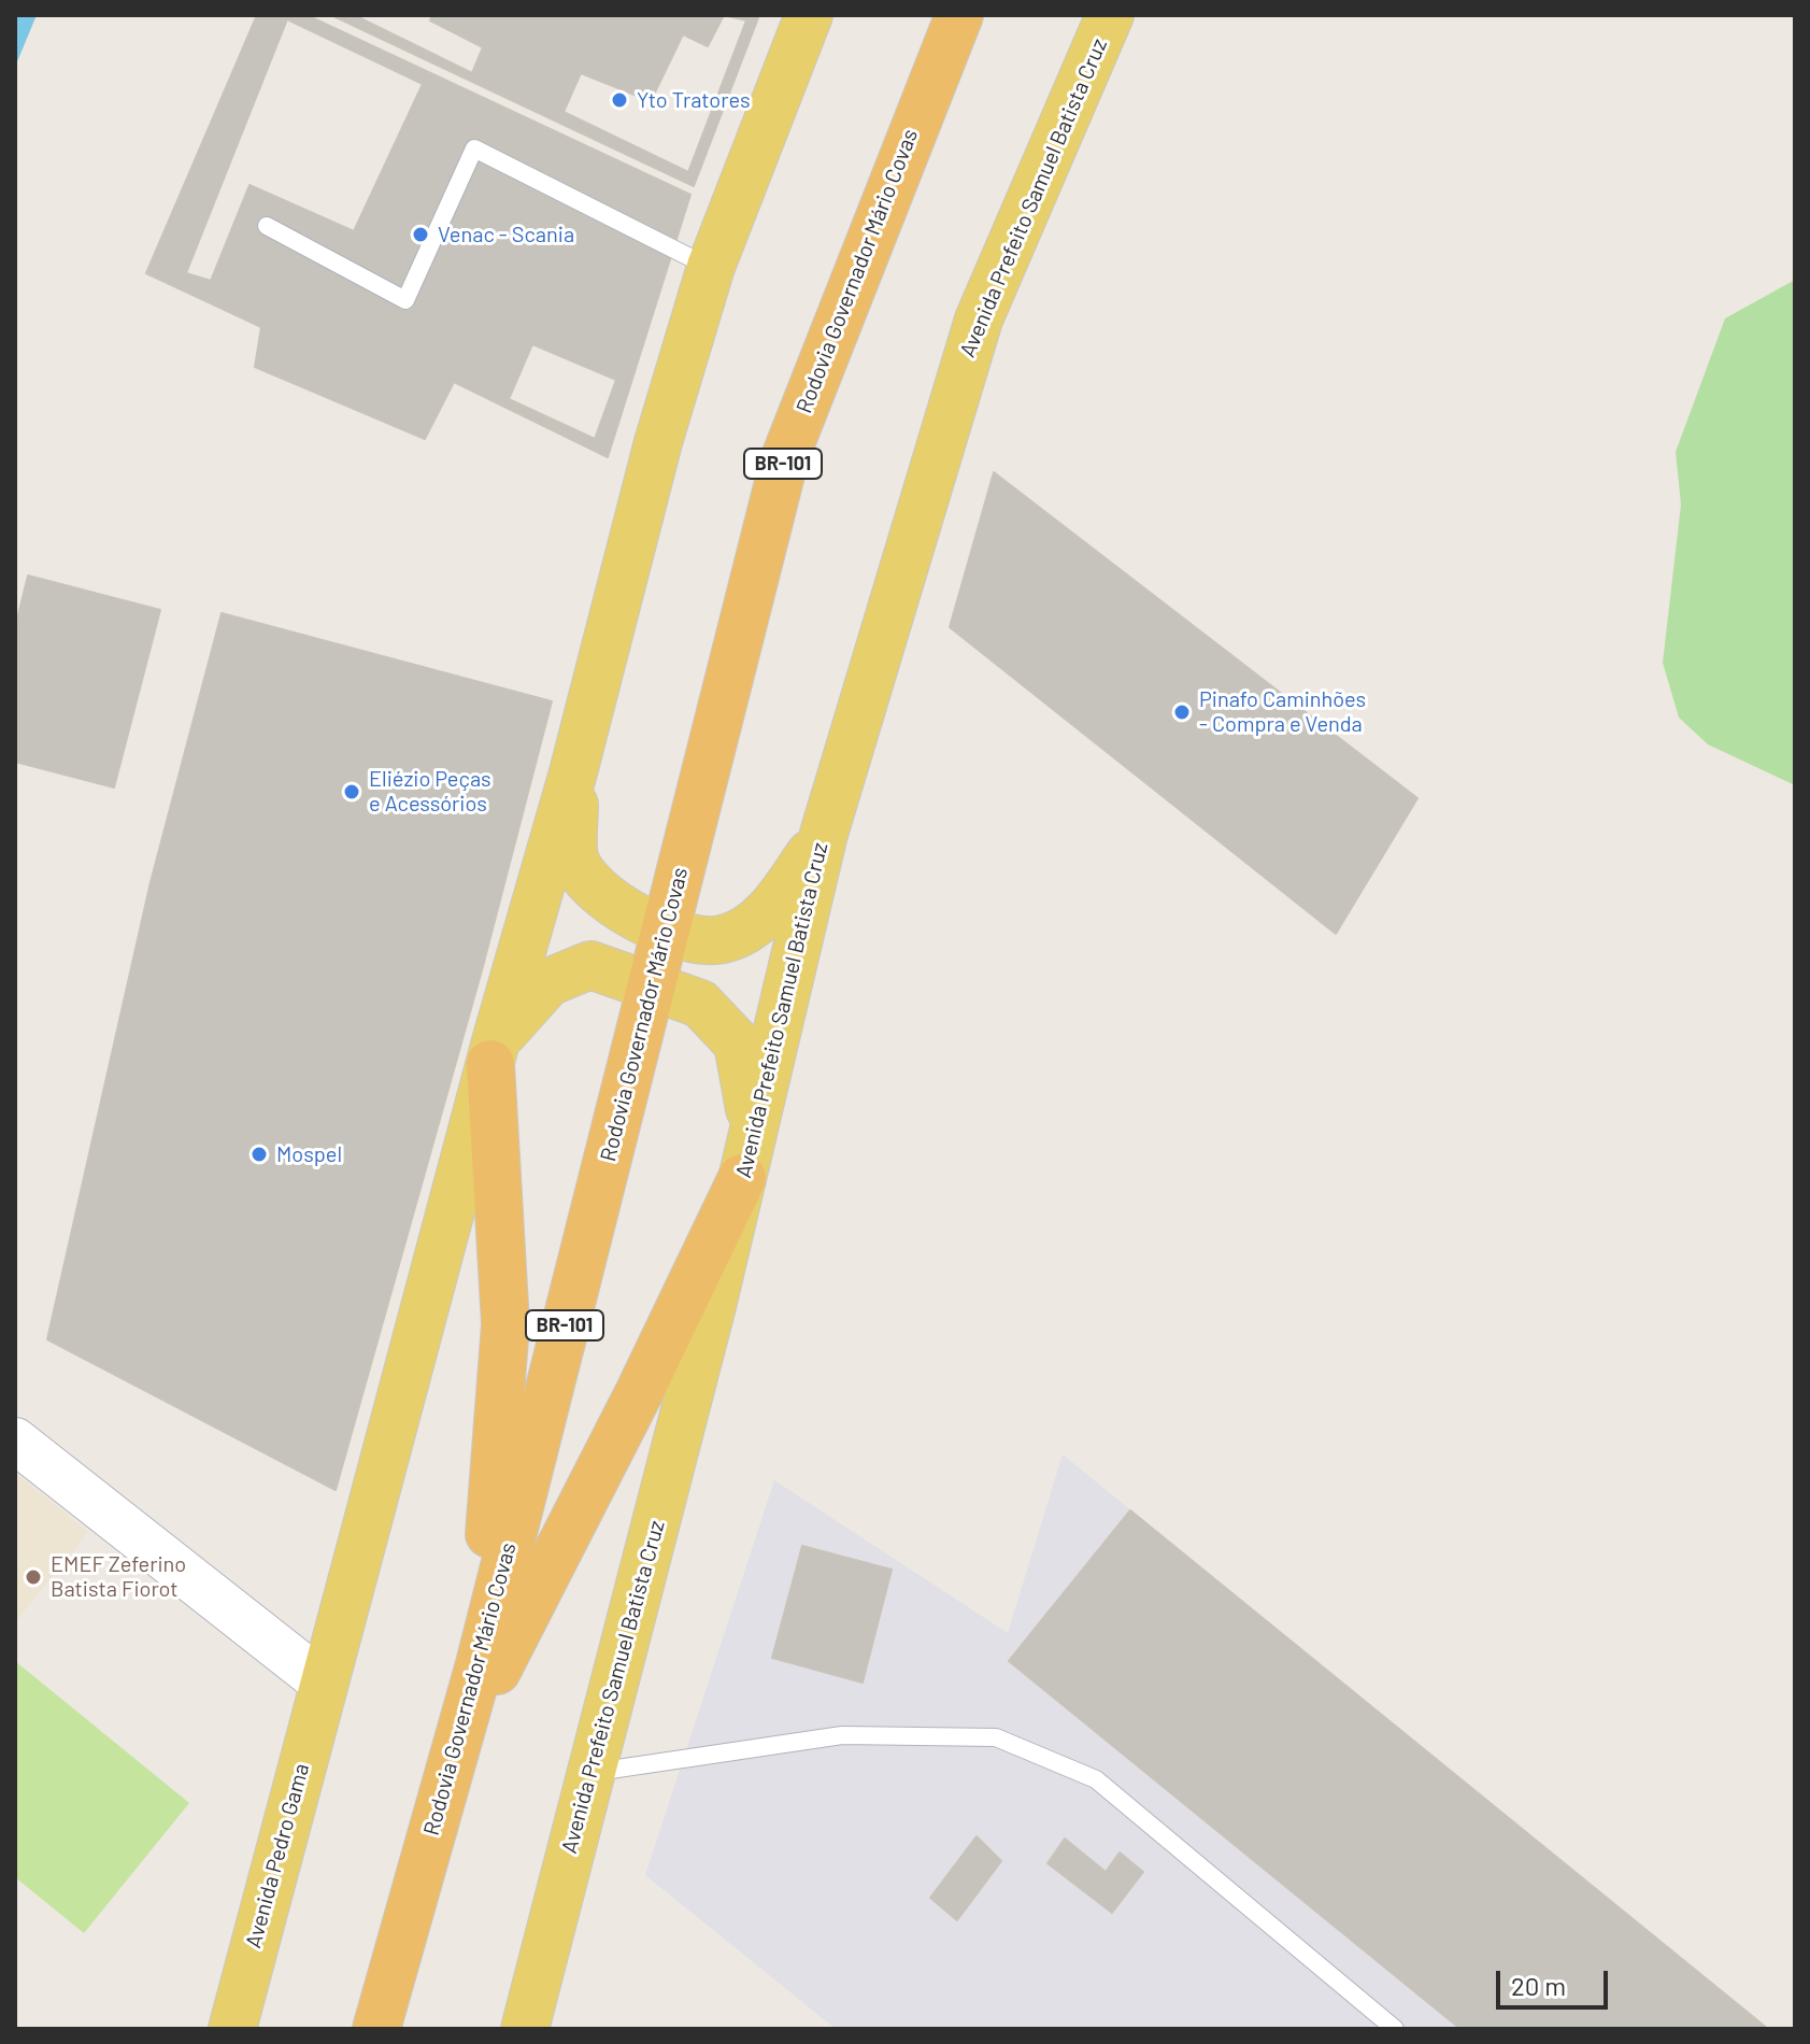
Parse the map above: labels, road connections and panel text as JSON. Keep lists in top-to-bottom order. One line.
{"streets":{"highway":["Rodovia Governador Mário Covas","BR-101"],"main road":["Avenida Prefeito Samuel Batista Cruz","Avenida Pedro Gama"]},"places":["Yto Tratores","Venac - Scania","Pinafo Caminhões - Compra e Venda","Eliézio Peças e Acessórios","Mospel","EMEF Zeferino Batista Fiorot"],"scale_bar":"20 m"}
